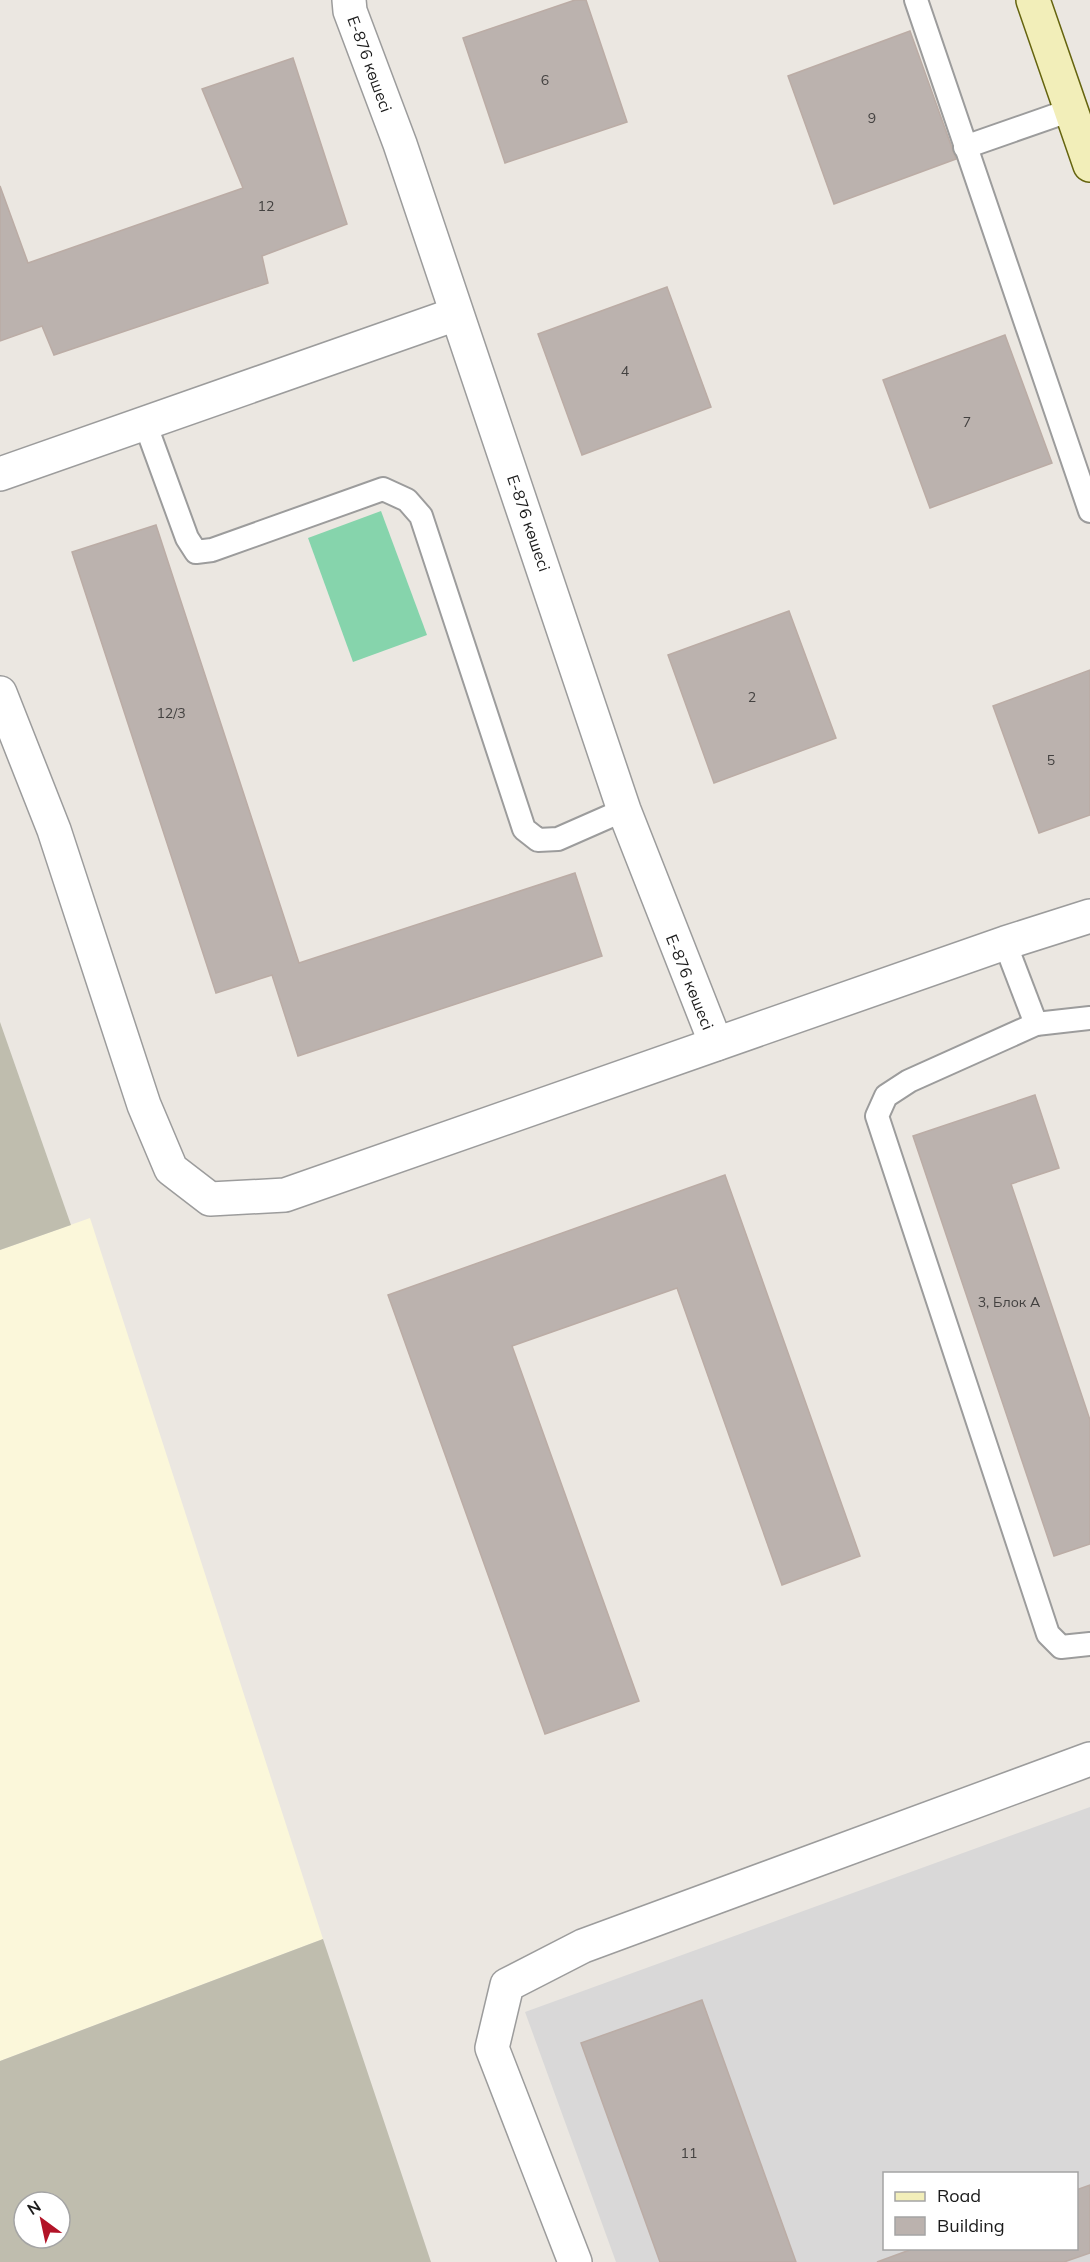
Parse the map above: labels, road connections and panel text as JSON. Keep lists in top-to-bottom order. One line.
{"streets":{"street":["Е-876 көшесі"]},"house_numbers":["6","9","12","4","7","2","12/3","5","3, Блок А","11"],"legend":["Road","Building"],"north":"top left"}
